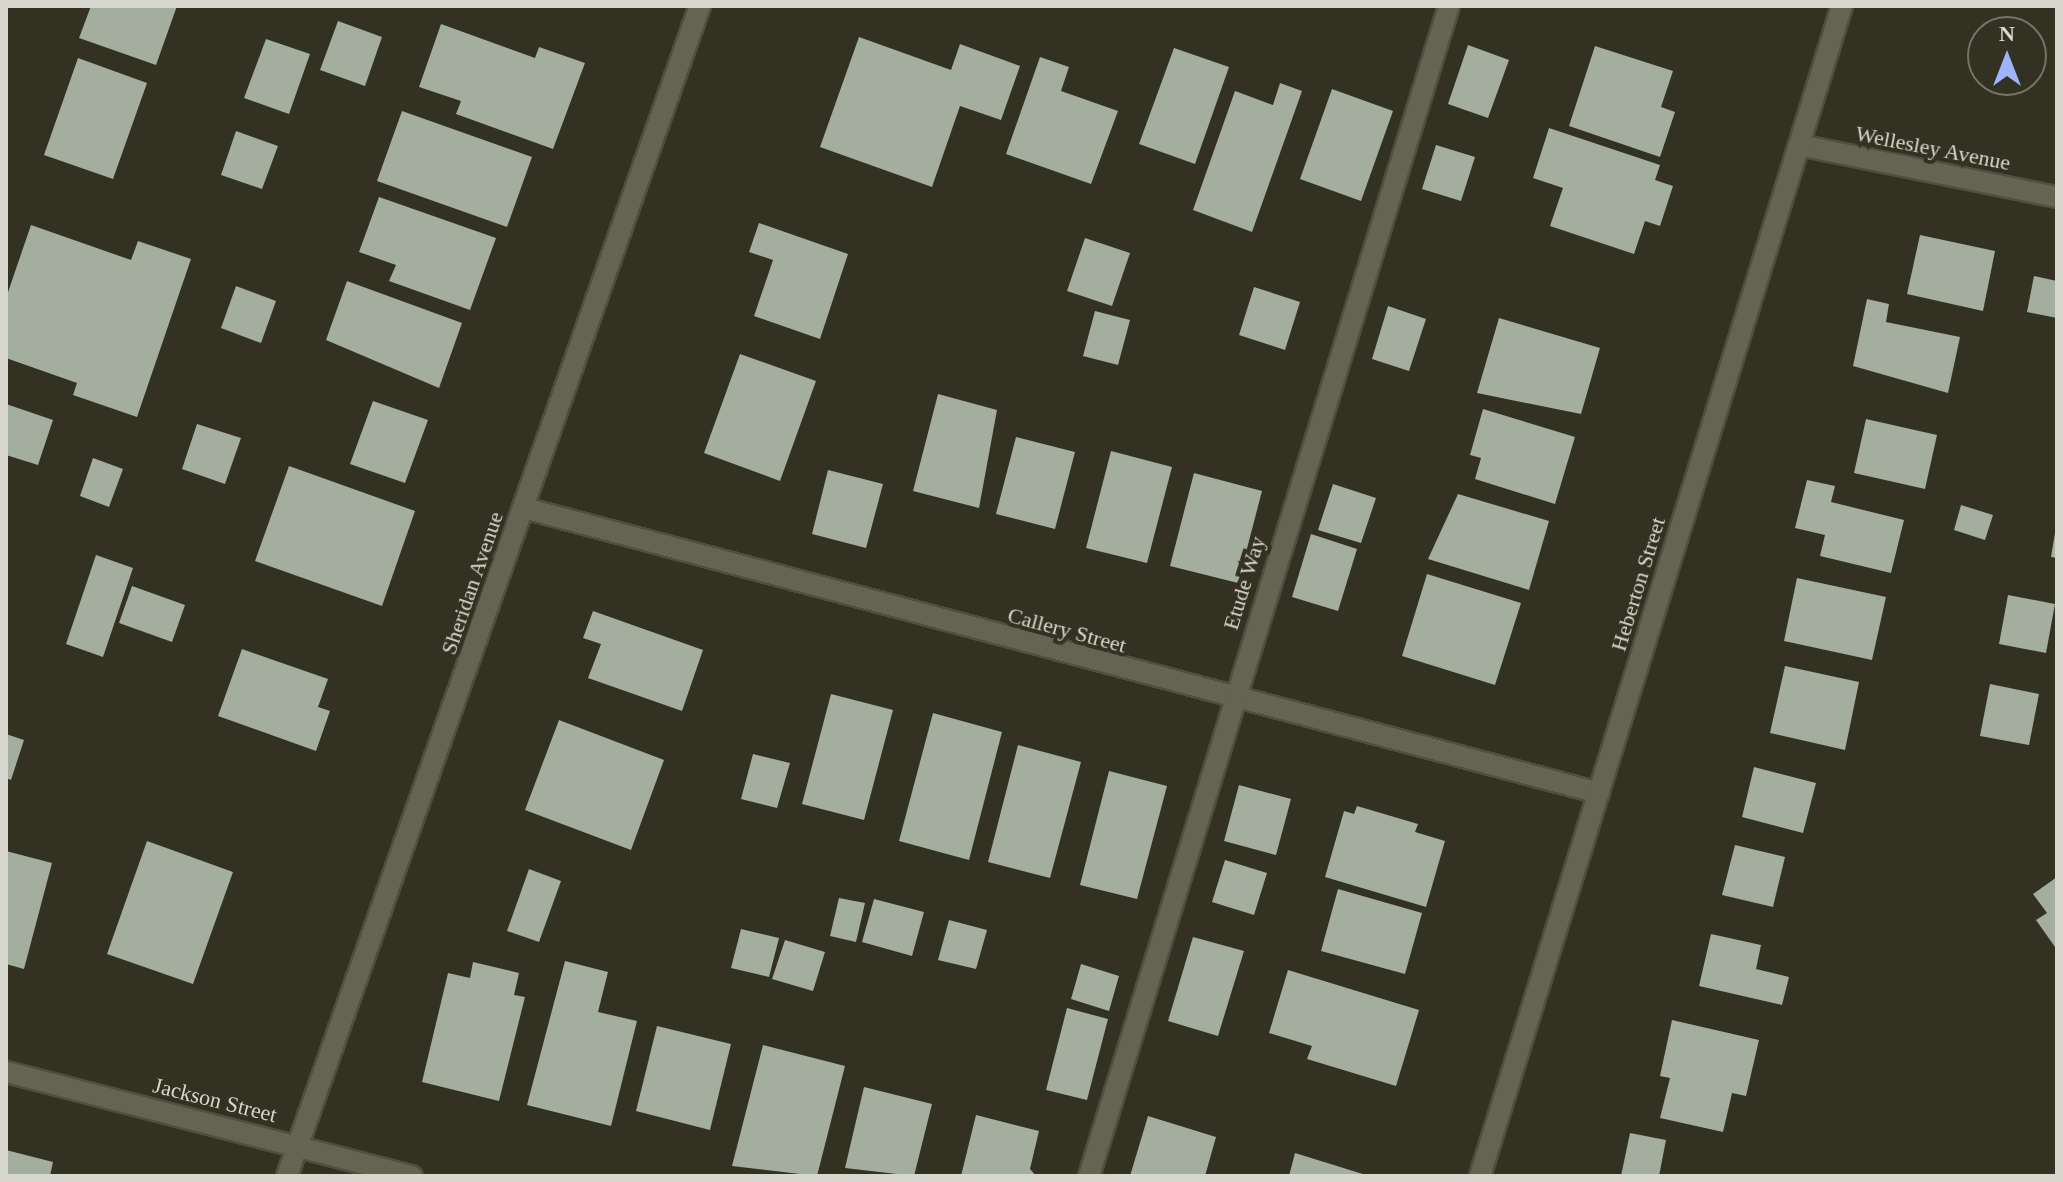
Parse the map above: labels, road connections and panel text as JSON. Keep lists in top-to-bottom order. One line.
{"streets":{"street":["Wellesley Avenue","Sheridan Avenue","Etude Way","Heberton Street","Callery Street","Jackson Street"]},"crossings":[["Wellesley Avenue","Heberton Street"],["Sheridan Avenue","Callery Street"],["Sheridan Avenue","Jackson Street"],["Etude Way","Callery Street"],["Heberton Street","Callery Street"]],"north":"top"}
